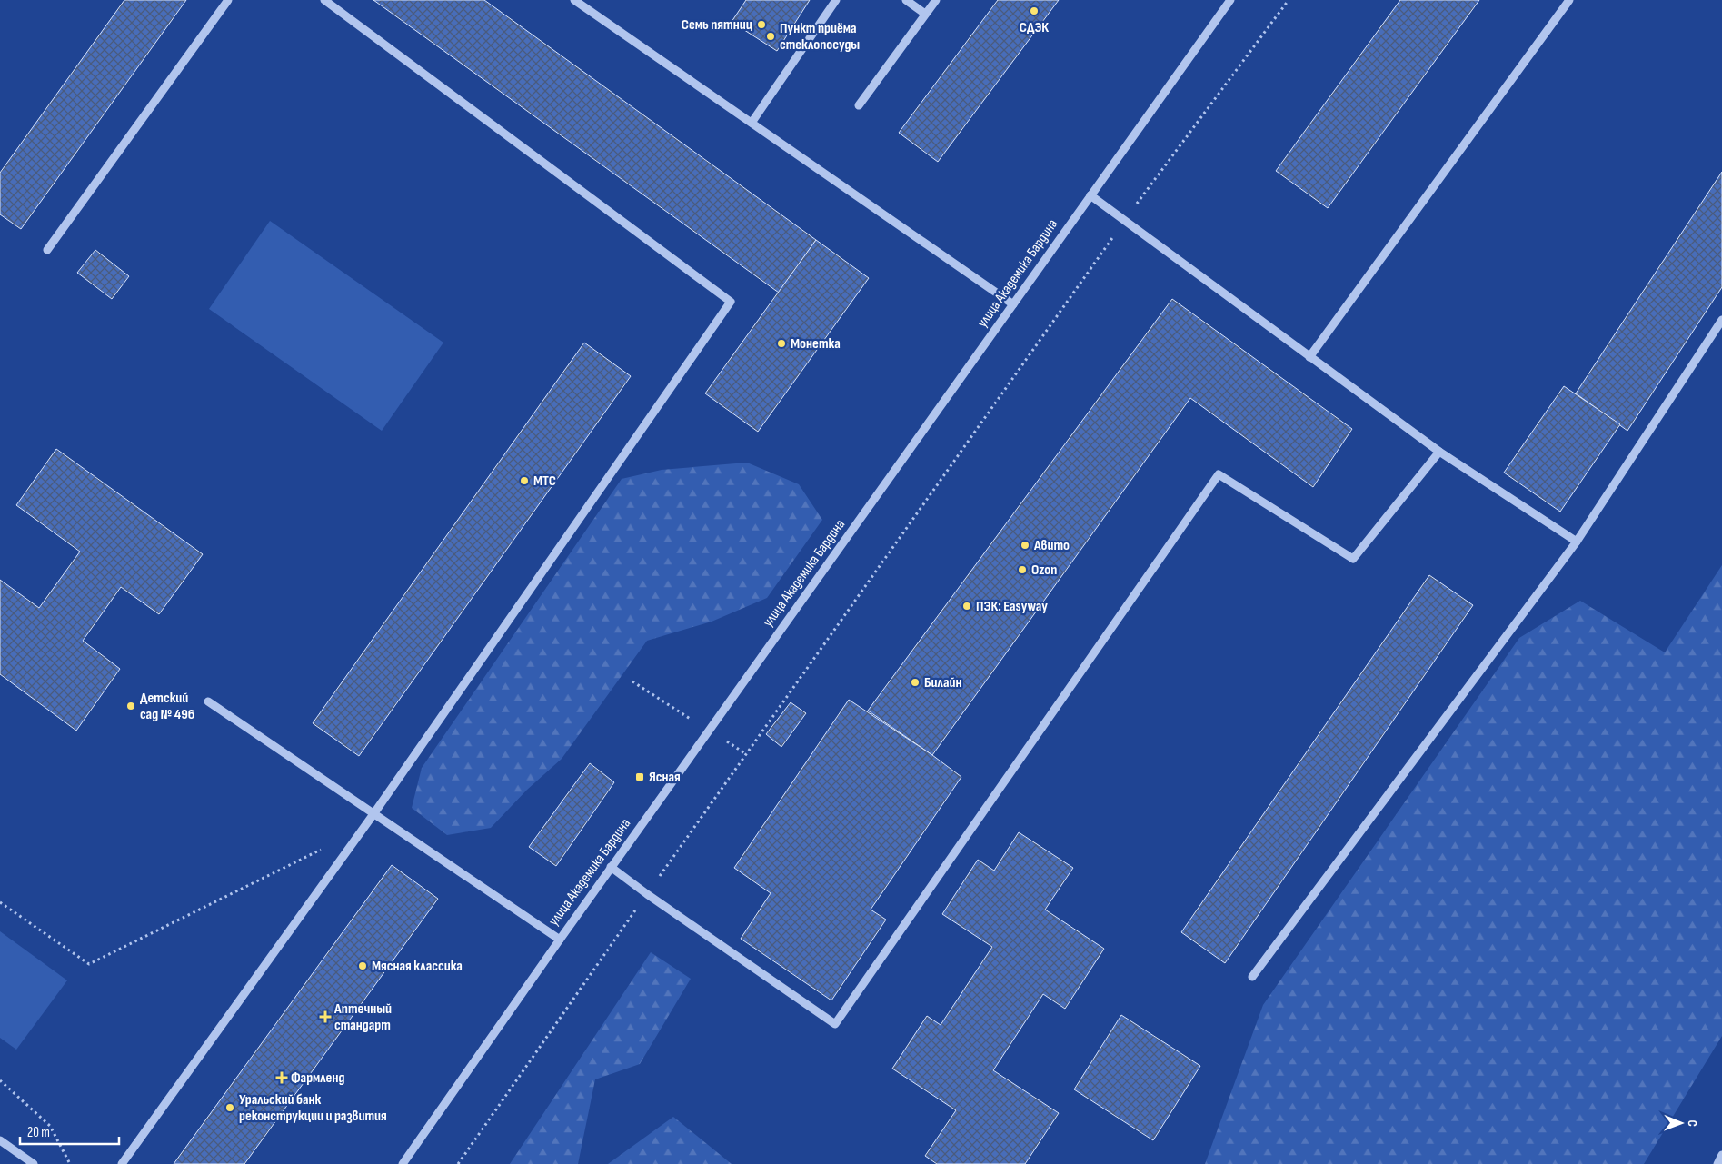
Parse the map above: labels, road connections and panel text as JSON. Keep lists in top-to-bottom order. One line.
{"streets":{"street":["улица Академика Бардина"]},"places":{"other":["СДЭК","Семь пятниц","Пункт приёма стеклопосуды","Монетка","МТС","Авито","Ozon","ПЭК: Easyway","Билайн","Детский сад № 496","Мясная классика","Уральский банк реконструкции и развития"],"transit":["Ясная"],"health":["Аптечный стандарт","Фармленд"]},"scale_bar":"20 m","north":"right"}
